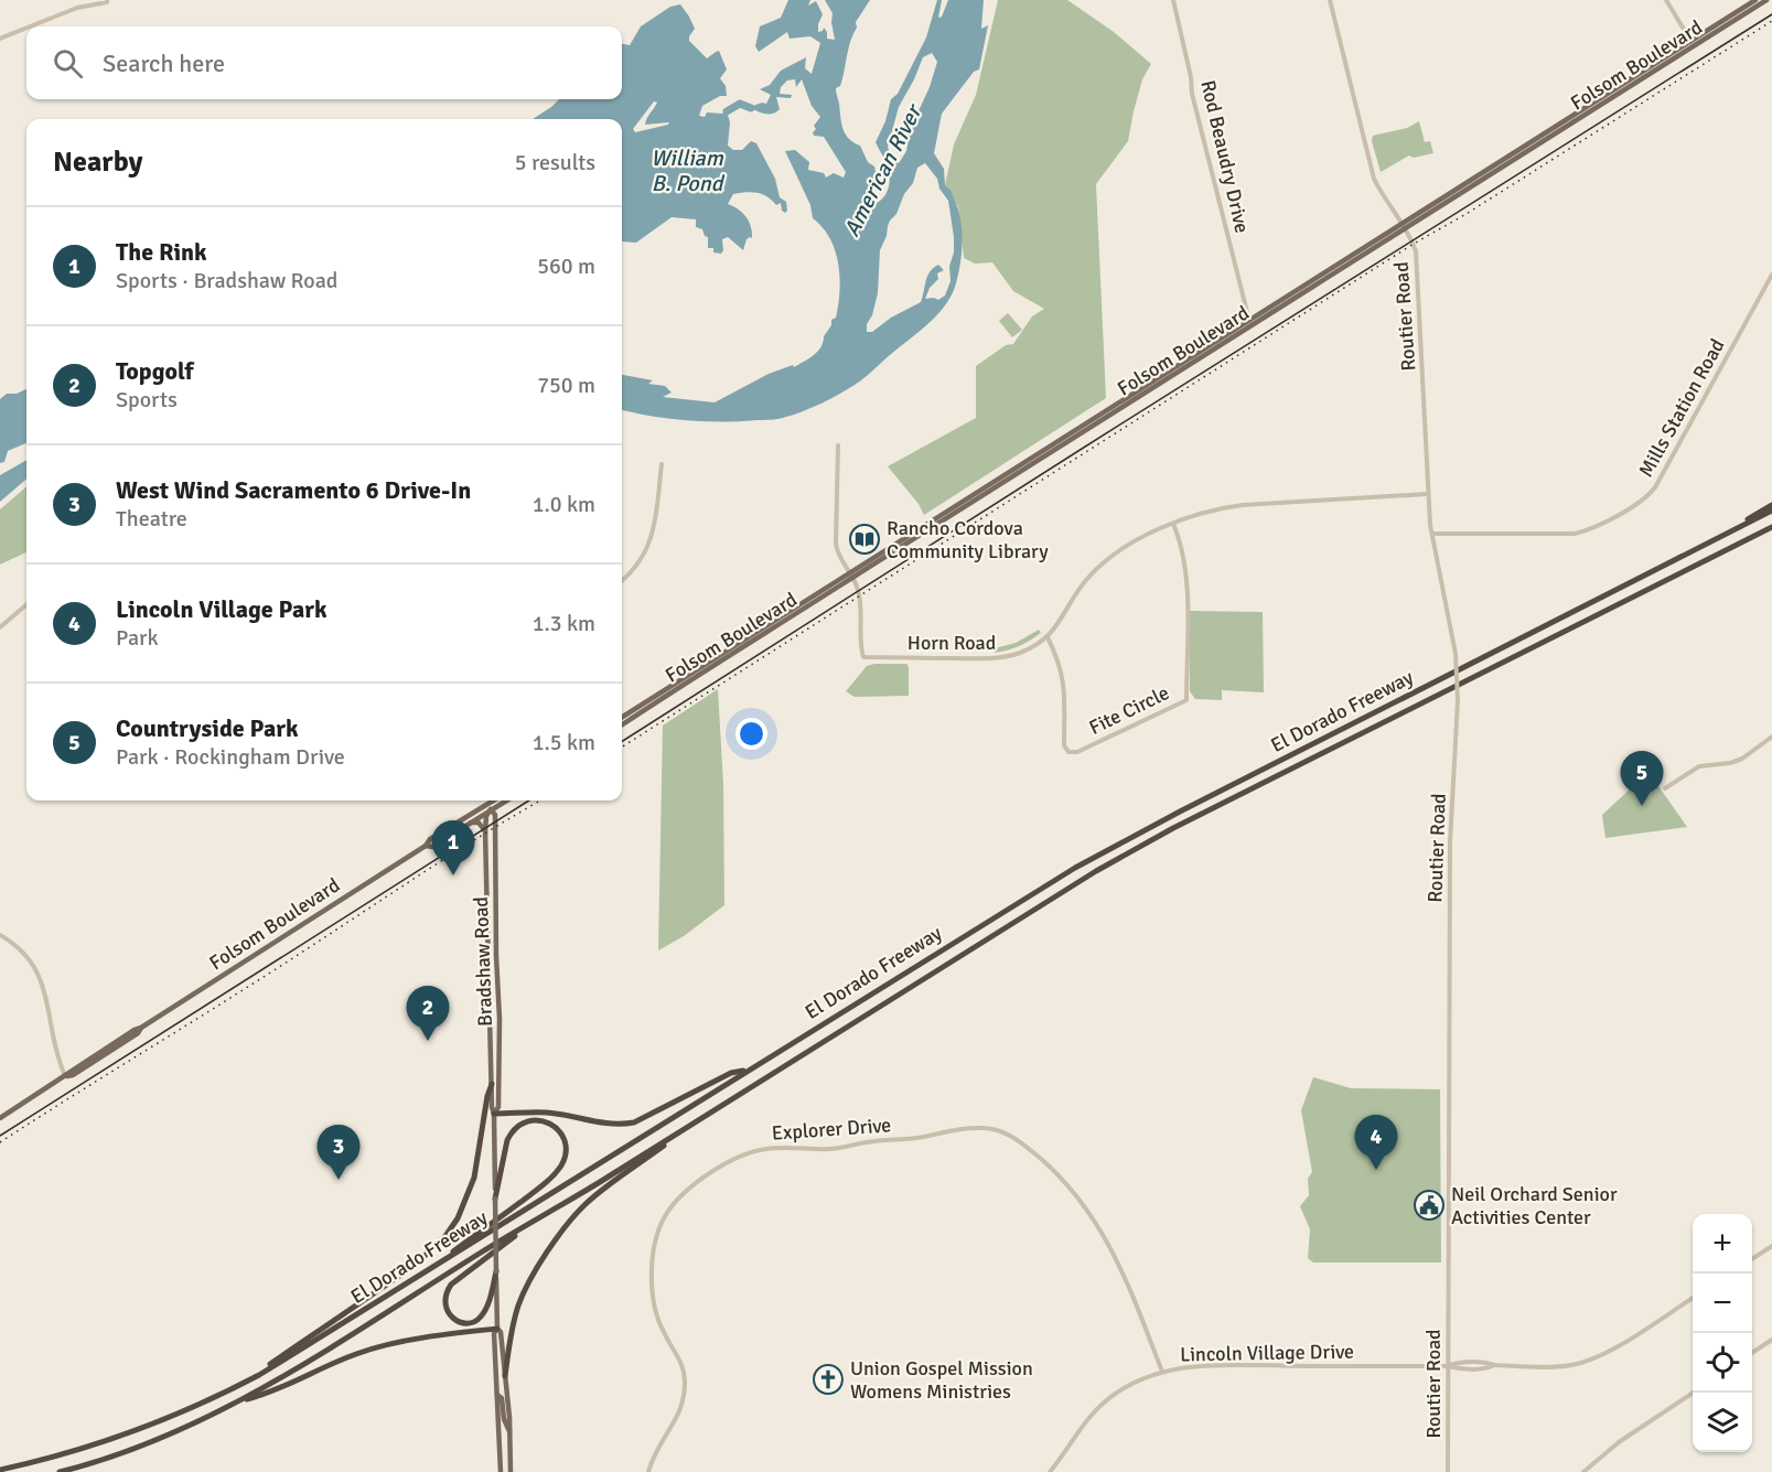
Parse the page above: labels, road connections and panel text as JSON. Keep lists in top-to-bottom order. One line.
{"streets":{"highway":["El Dorado Freeway"],"main road":["Folsom Boulevard","Bradshaw Road"],"street":["Rod Beaudry Drive","Routier Road","Mills Station Road","Horn Road","Fite Circle","Explorer Drive","Lincoln Village Drive"]},"crossings":[["Folsom Boulevard","Rod Beaudry Drive"],["Folsom Boulevard","Routier Road"],["Folsom Boulevard","Horn Road"],["Folsom Boulevard","Bradshaw Road"],["Routier Road","Mills Station Road"],["Routier Road","Horn Road"],["Routier Road","Lincoln Village Drive"],["Horn Road","Fite Circle"],["Explorer Drive","Lincoln Village Drive"]],"water":["William B. Pond","American River"],"places":{"library":["Rancho Cordova Community Library"],"public building":["Neil Orchard Senior Activities Center"],"church":["Union Gospel Mission Womens Ministries"]},"page":{"search":"Search here","heading":["Nearby","5 results"],"list":[{"mark":"1","name":"The Rink","note":"Sports · Bradshaw Road","value":"560 m"},{"mark":"2","name":"Topgolf","note":"Sports","value":"750 m"},{"mark":"3","name":"West Wind Sacramento 6 Drive-In","note":"Theatre","value":"1.0 km"},{"mark":"4","name":"Lincoln Village Park","note":"Park","value":"1.3 km"},{"mark":"5","name":"Countryside Park","note":"Park · Rockingham Drive","value":"1.5 km"}],"pins":["5","1","2","4","3"],"map_buttons":["+","−"]}}
